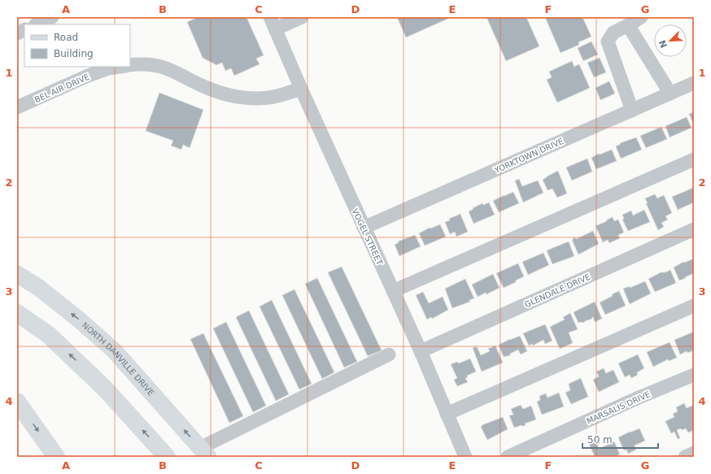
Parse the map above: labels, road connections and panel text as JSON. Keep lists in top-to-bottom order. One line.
{"streets":{"main road":["NORTH DANVILLE DRIVE"],"street":["BEL AIR DRIVE","YORKTOWN DRIVE","VOGEL STREET","GLENDALE DRIVE","MARSALIS DRIVE"]},"crossings":[["YORKTOWN DRIVE","VOGEL STREET"],["VOGEL STREET","GLENDALE DRIVE"]],"one_way":["NORTH DANVILLE DRIVE"],"legend":["Road","Building"],"scale_bar":"50 m","north":"bottom left","grid":{"columns":["A","B","C","D","E","F","G"],"rows":["1","2","3","4"]}}
